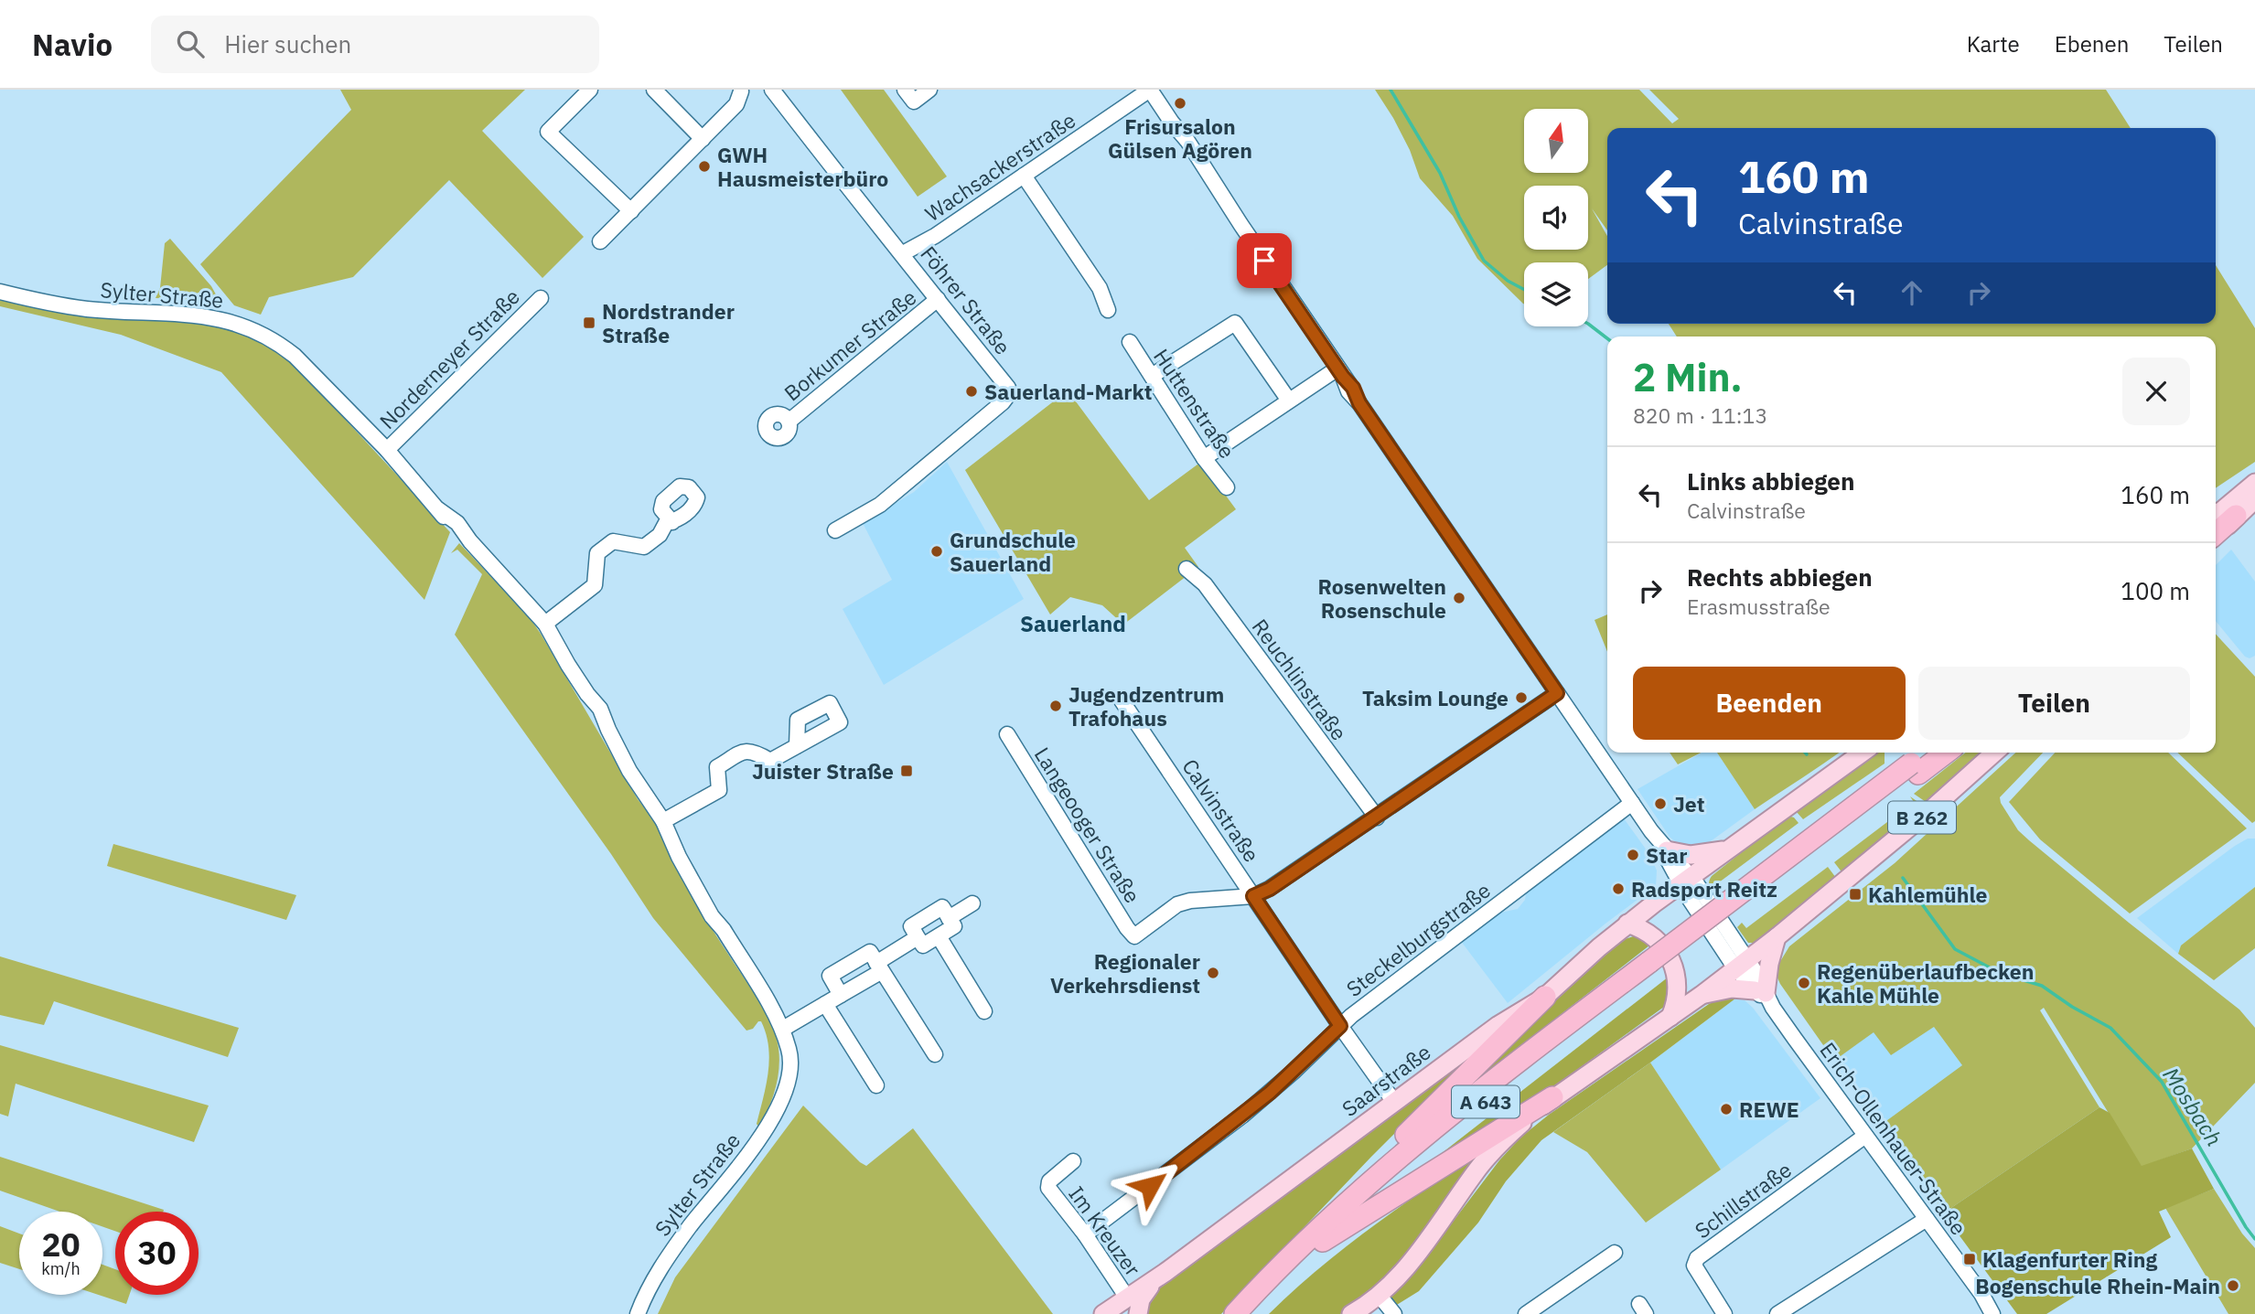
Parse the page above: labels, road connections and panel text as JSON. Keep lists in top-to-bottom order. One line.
{"streets":{"highway":["A 643"],"main road":["B 262","Saarstraße"],"street":["Wachsackerstraße","Sylter Straße","Föhrer Straße","Borkumer Straße","Norderneyer Straße","Huttenstraße","Reuchlinstraße","Calvinstraße","Langeooger Straße","Steckelburgstraße","Erich-Ollenhauer-Straße","Schillstraße","Im Kreuzer"]},"crossings":[["Wachsackerstraße","Föhrer Straße"],["Wachsackerstraße","Erich-Ollenhauer-Straße"],["Sylter Straße","Norderneyer Straße"],["Föhrer Straße","Borkumer Straße"],["Calvinstraße","Langeooger Straße"],["Calvinstraße","Steckelburgstraße"],["Calvinstraße","Saarstraße"],["B 262","Erich-Ollenhauer-Straße"],["Steckelburgstraße","Erich-Ollenhauer-Straße"],["Steckelburgstraße","Im Kreuzer"],["Saarstraße","Erich-Ollenhauer-Straße"],["Saarstraße","Im Kreuzer"],["Erich-Ollenhauer-Straße","Schillstraße"]],"districts":["Sauerland"],"water":["Mosbach"],"places":{"other":["Frisursalon Gülsen Agören","GWH Hausmeisterbüro","Sauerland-Markt","Grundschule Sauerland","Rosenwelten Rosenschule","Taksim Lounge","Jugendzentrum Trafohaus","Jet","Star","Radsport Reitz","Regionaler Verkehrsdienst","Regenüberlaufbecken Kahle Mühle","REWE","Bogenschule Rhein-Main"],"transit":["Nordstrander Straße","Juister Straße","Kahlemühle","Klagenfurter Ring"]},"north":"top","page":{"header":"Navio","search":"Hier suchen","nav":["Karte","Ebenen","Teilen"],"turn":["160 m","Calvinstraße"],"heading":["2 Min.","820 m · 11:13"],"list":[{"name":"Links abbiegen","note":"Calvinstraße","value":"160 m"},{"name":"Rechts abbiegen","note":"Erasmusstraße","value":"100 m"}],"buttons":["Beenden","Teilen"],"speed":"20 km/h","limit":"30"}}
